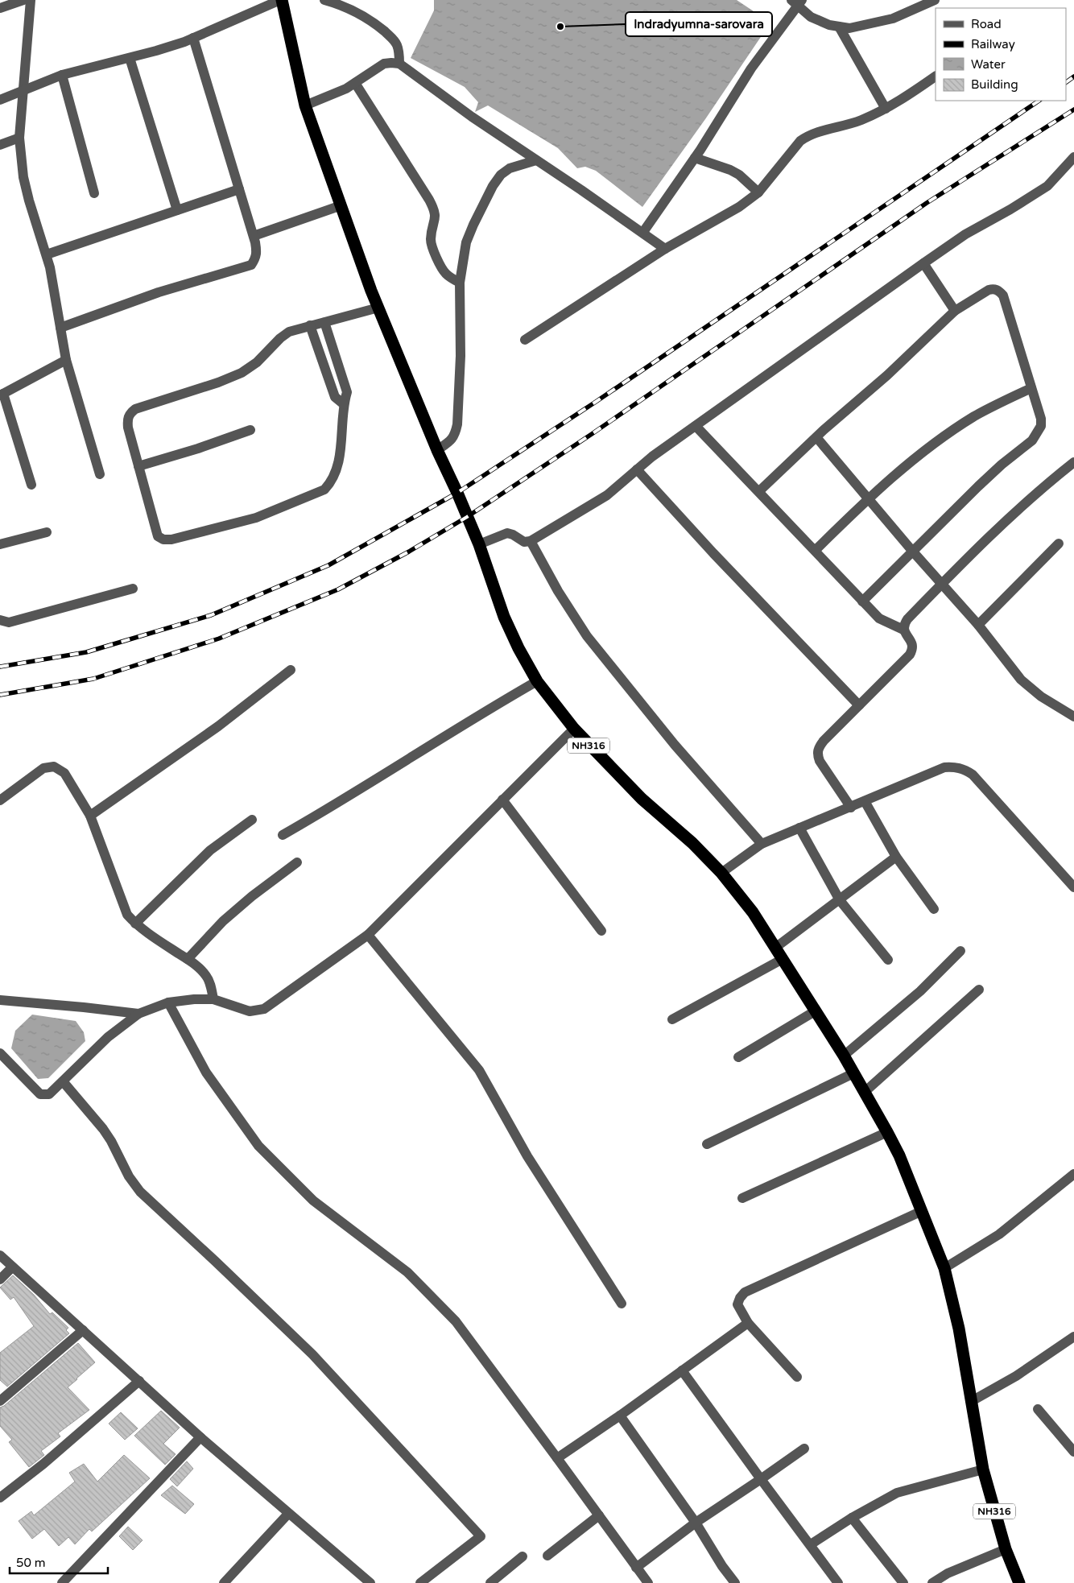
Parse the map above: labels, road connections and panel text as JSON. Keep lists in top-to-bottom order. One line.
{"streets":{"highway":["NH316"]},"places":["Indradyumna-sarovara"],"legend":["Road","Railway","Water","Building"],"scale_bar":"50 m"}
